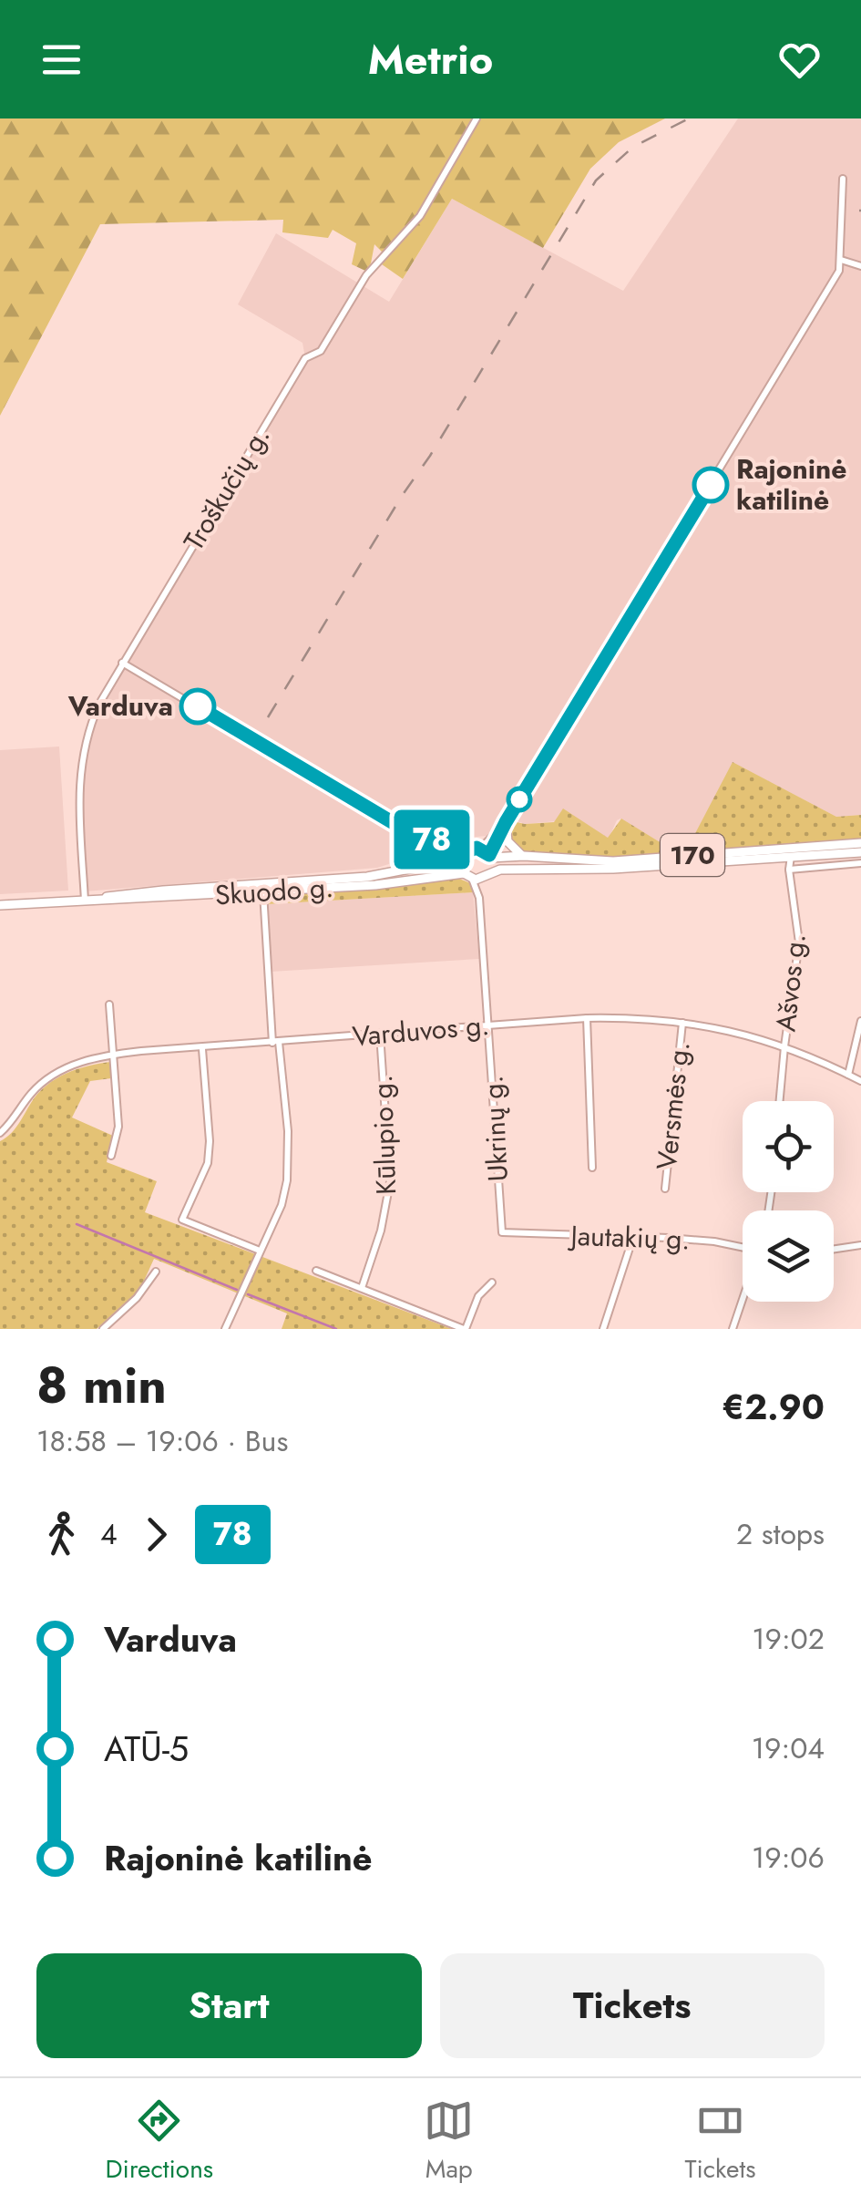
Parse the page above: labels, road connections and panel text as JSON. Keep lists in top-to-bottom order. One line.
{"streets":{"main road":["170","Skuodo g."],"street":["Troškučių g.","Ašvos g.","Varduvos g.","Versmės g.","Ukrinų g.","Kūlupio g.","Jautakių g."]},"crossings":[["Troškučių g.","Skuodo g."],["Skuodo g.","Ašvos g."],["Skuodo g.","Ukrinų g."],["Ašvos g.","Varduvos g."],["Varduvos g.","Versmės g."],["Varduvos g.","Ukrinų g."],["Varduvos g.","Kūlupio g."],["Ukrinų g.","Jautakių g."]],"places":["Rajoninė katilinė","Varduva"],"lines":["bus line 78"],"page":{"header":"Metrio","on_map":"78","heading":["8 min","18:58 – 19:06 · Bus","€2.90"],"legs":["4","78","2 stops"],"list":[{"name":"Varduva","value":"19:02"},{"name":"ATŪ-5","value":"19:04"},{"name":"Rajoninė katilinė","value":"19:06"}],"buttons":["Start","Tickets"],"tabs":["Directions","Map","Tickets"]}}
